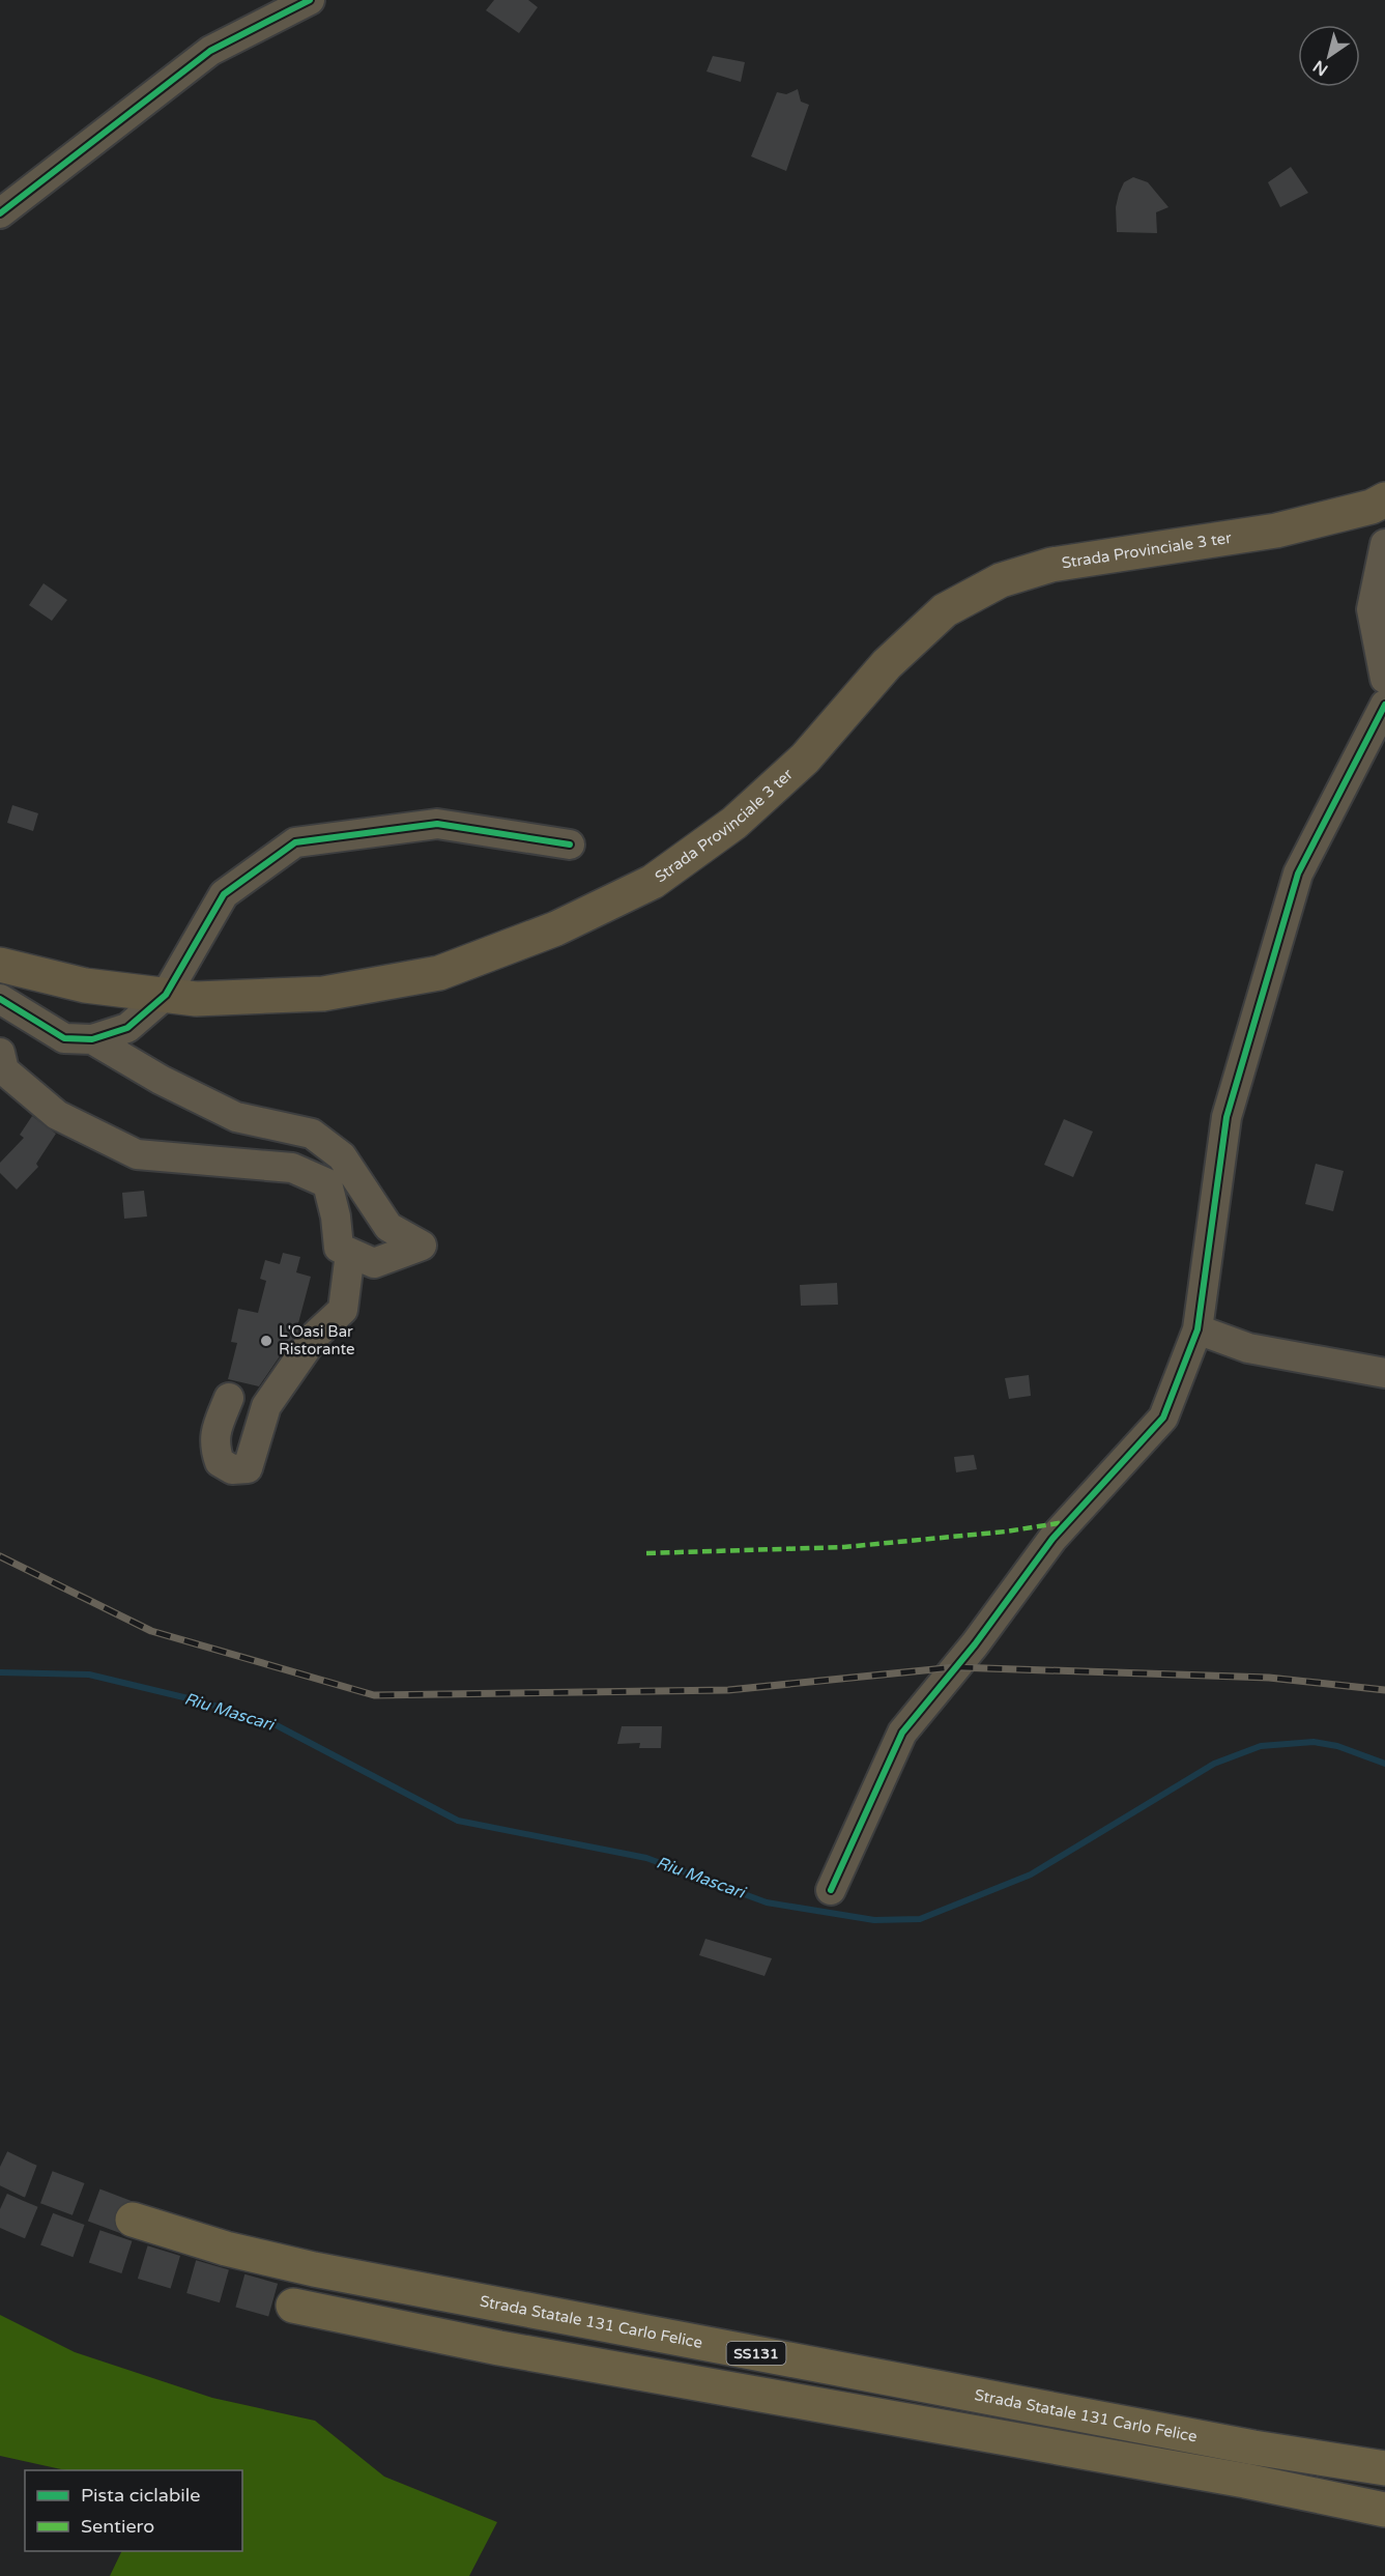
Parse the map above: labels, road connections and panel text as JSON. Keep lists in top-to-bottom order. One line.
{"streets":{"highway":["Strada Statale 131 Carlo Felice","SS131"],"main road":["Strada Provinciale 3 ter"]},"water":["Riu Mascari"],"places":["L'Oasi Bar Ristorante"],"legend":["Pista ciclabile","Sentiero"],"north":"bottom left"}
